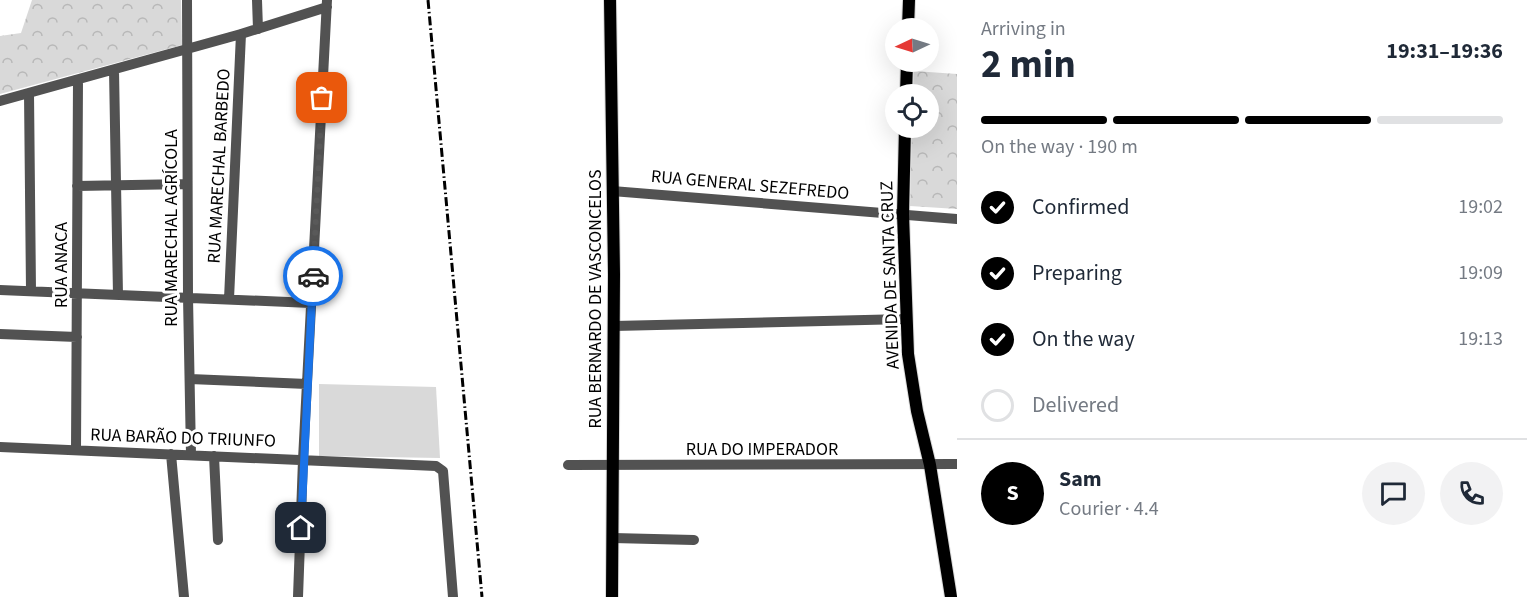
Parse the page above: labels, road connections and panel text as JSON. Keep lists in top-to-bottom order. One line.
{"streets":{"main road":["AVENIDA DE SANTA CRUZ","RUA BERNARDO DE VASCONCELOS"],"street":["RUA MARECHAL BARBEDO","RUA GENERAL SEZEFREDO","RUA MARECHAL AGRÍCOLA","RUA ANACA","RUA BARÃO DO TRIUNFO","RUA DO IMPERADOR"]},"crossings":[["RUA MARECHAL BARBEDO","RUA MARECHAL AGRÍCOLA"],["RUA MARECHAL BARBEDO","RUA ANACA"],["RUA GENERAL SEZEFREDO","AVENIDA DE SANTA CRUZ"],["RUA GENERAL SEZEFREDO","RUA BERNARDO DE VASCONCELOS"],["RUA MARECHAL AGRÍCOLA","RUA BARÃO DO TRIUNFO"],["RUA ANACA","RUA BARÃO DO TRIUNFO"],["AVENIDA DE SANTA CRUZ","RUA DO IMPERADOR"],["RUA BERNARDO DE VASCONCELOS","RUA DO IMPERADOR"]],"north":"left","page":{"heading":["2 min","Arriving in","19:31–19:36"],"panel":["Sam","Courier · 4.4"],"bar":"On the way · 190 m","list":[["Confirmed","19:02"],["Preparing","19:09"],["On the way","19:13"],"Delivered"],"round":"S"}}
